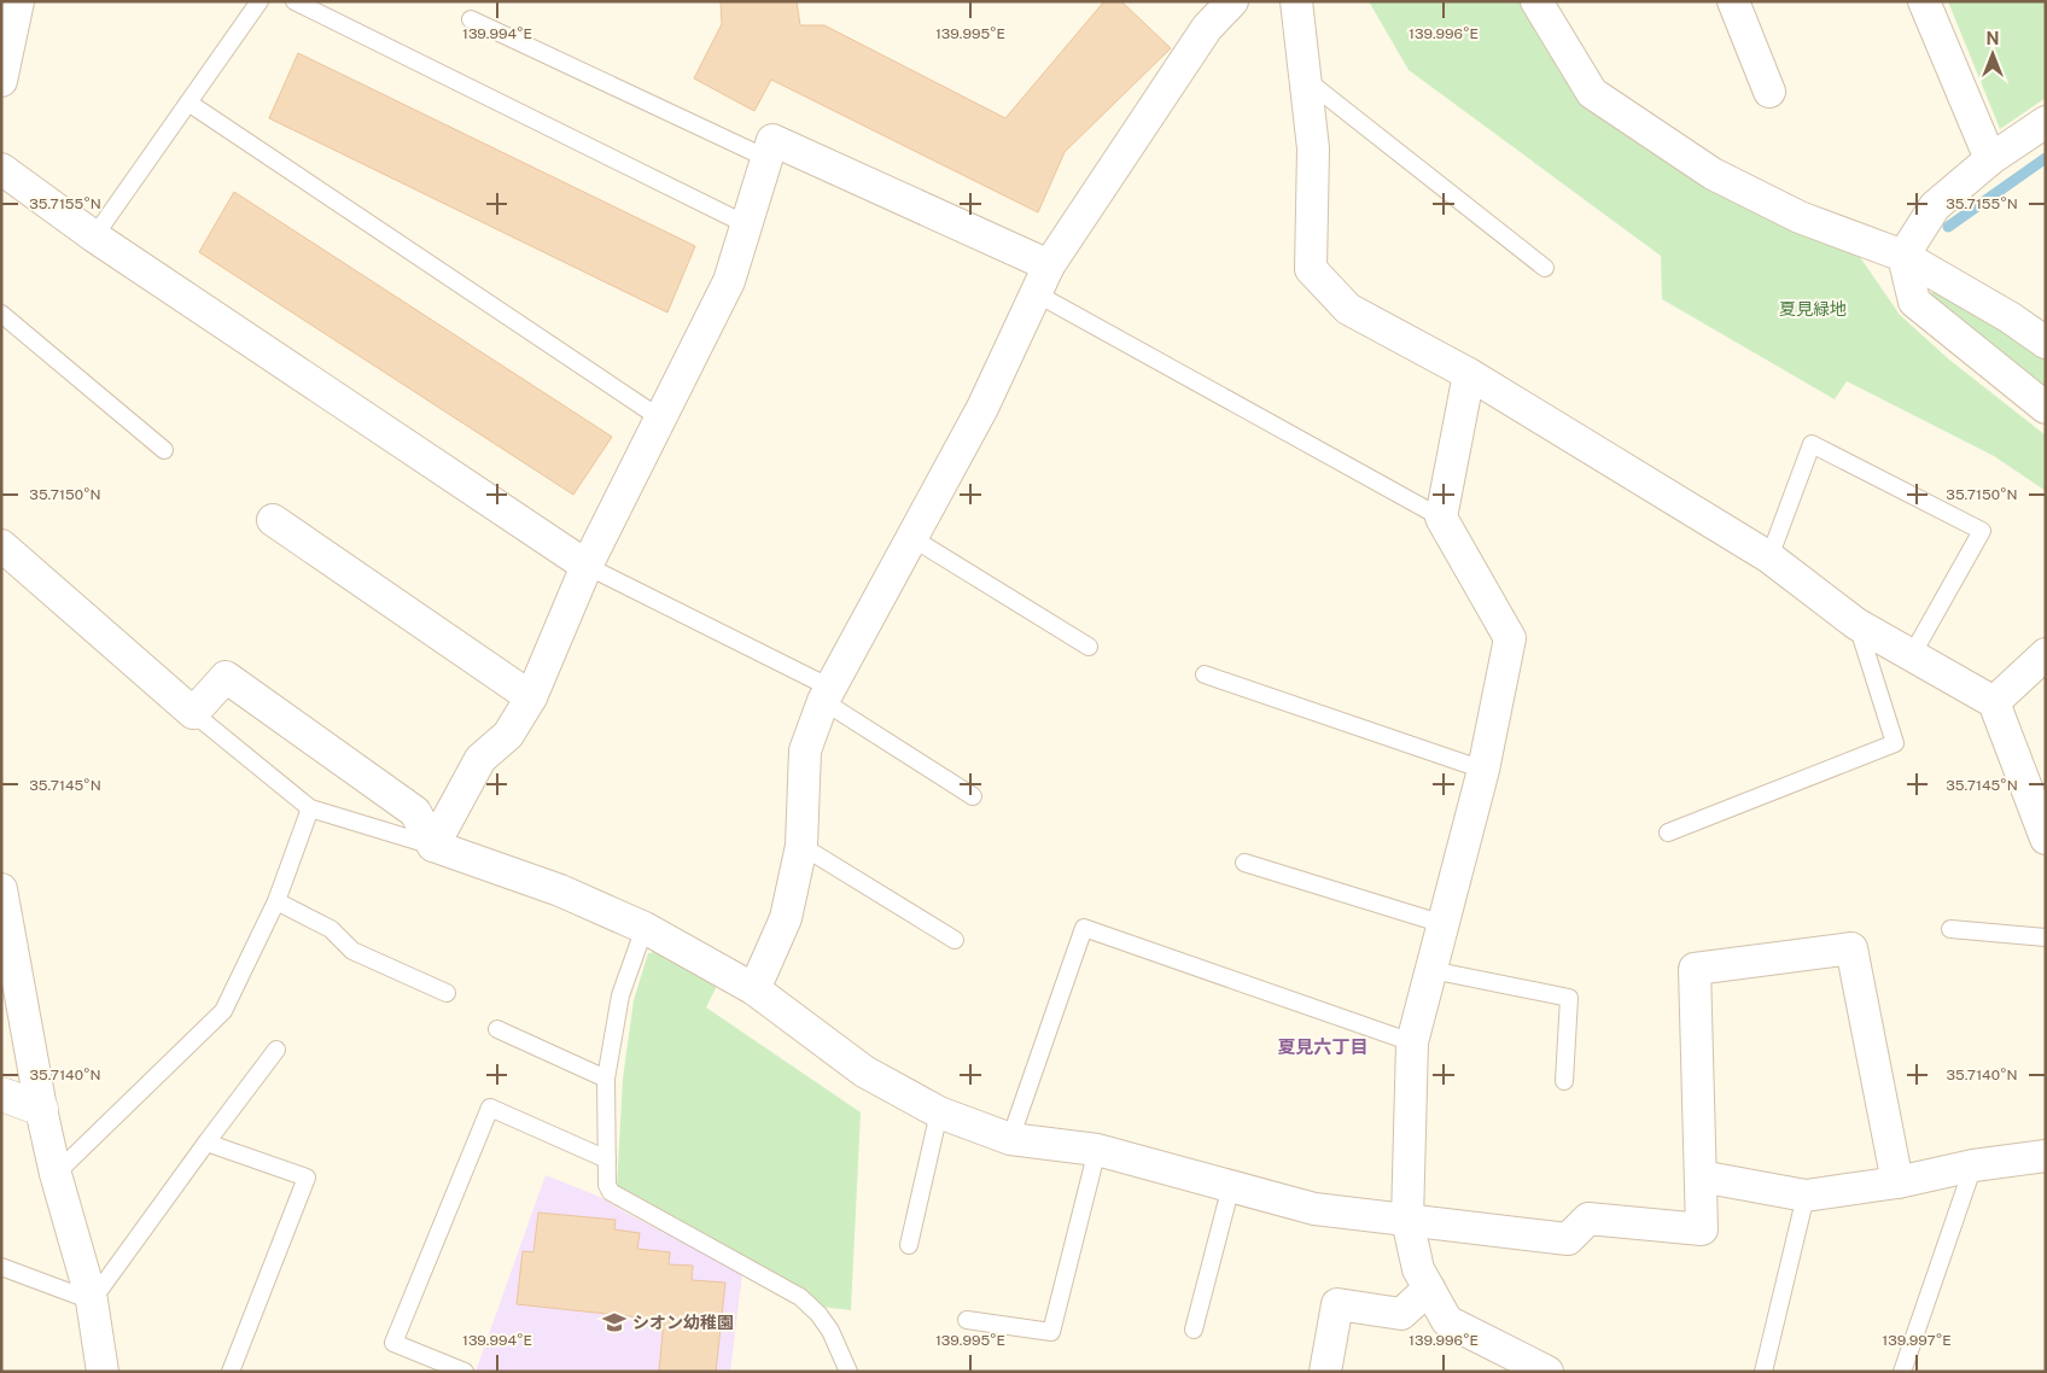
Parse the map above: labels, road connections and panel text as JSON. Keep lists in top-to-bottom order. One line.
{"districts":["夏見六丁目"],"parks":["夏見緑地"],"places":{"school or university":["シオン幼稚園"]},"north":"top","coordinates":["139.994°E","139.995°E","139.996°E","35.7155°N","35.7150°N","35.7145°N","35.7140°N","139.997°E"]}
